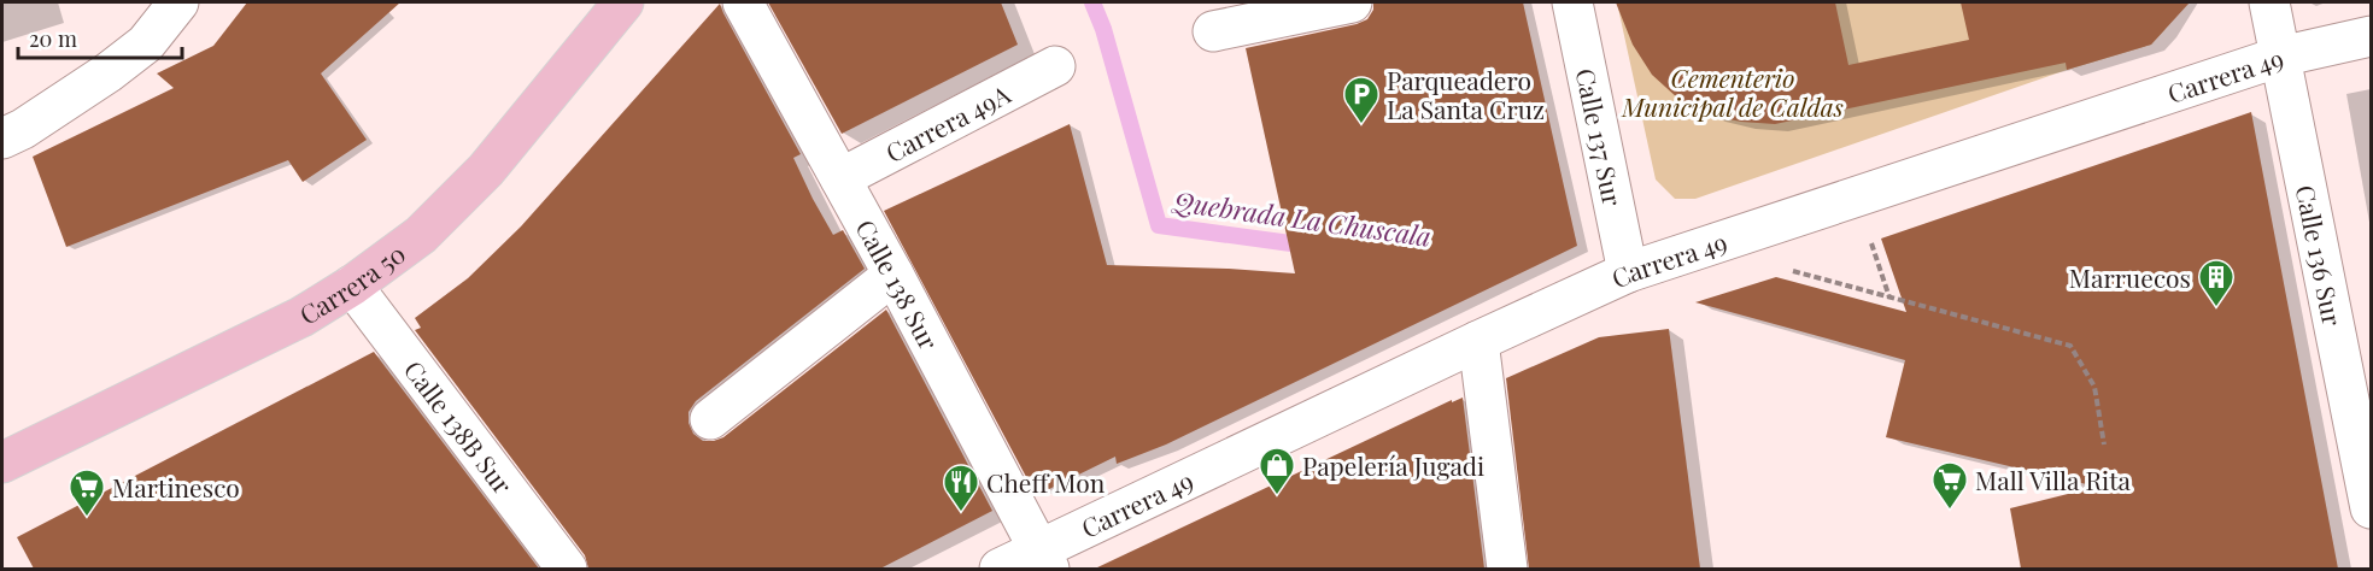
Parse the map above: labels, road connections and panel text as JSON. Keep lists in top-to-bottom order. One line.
{"streets":{"main road":["Carrera 50"],"street":["Carrera 49","Carrera 49A","Calle 137 Sur","Calle 136 Sur","Calle 138 Sur","Calle 138B Sur"]},"crossings":[["Carrera 49","Calle 137 Sur"],["Carrera 49","Calle 136 Sur"],["Carrera 49","Calle 138 Sur"],["Carrera 49A","Calle 138 Sur"],["Carrera 50","Calle 138B Sur"]],"water":["Quebrada La Chuscala"],"parks":["Cementerio Municipal de Caldas"],"places":{"parking":["Parqueadero La Santa Cruz"],"building":["Marruecos"],"shop":["Papelería Jugadi"],"supermarket":["Mall Villa Rita","Martinesco"],"restaurant":["Cheff Mon"]},"scale_bar":"20 m"}
